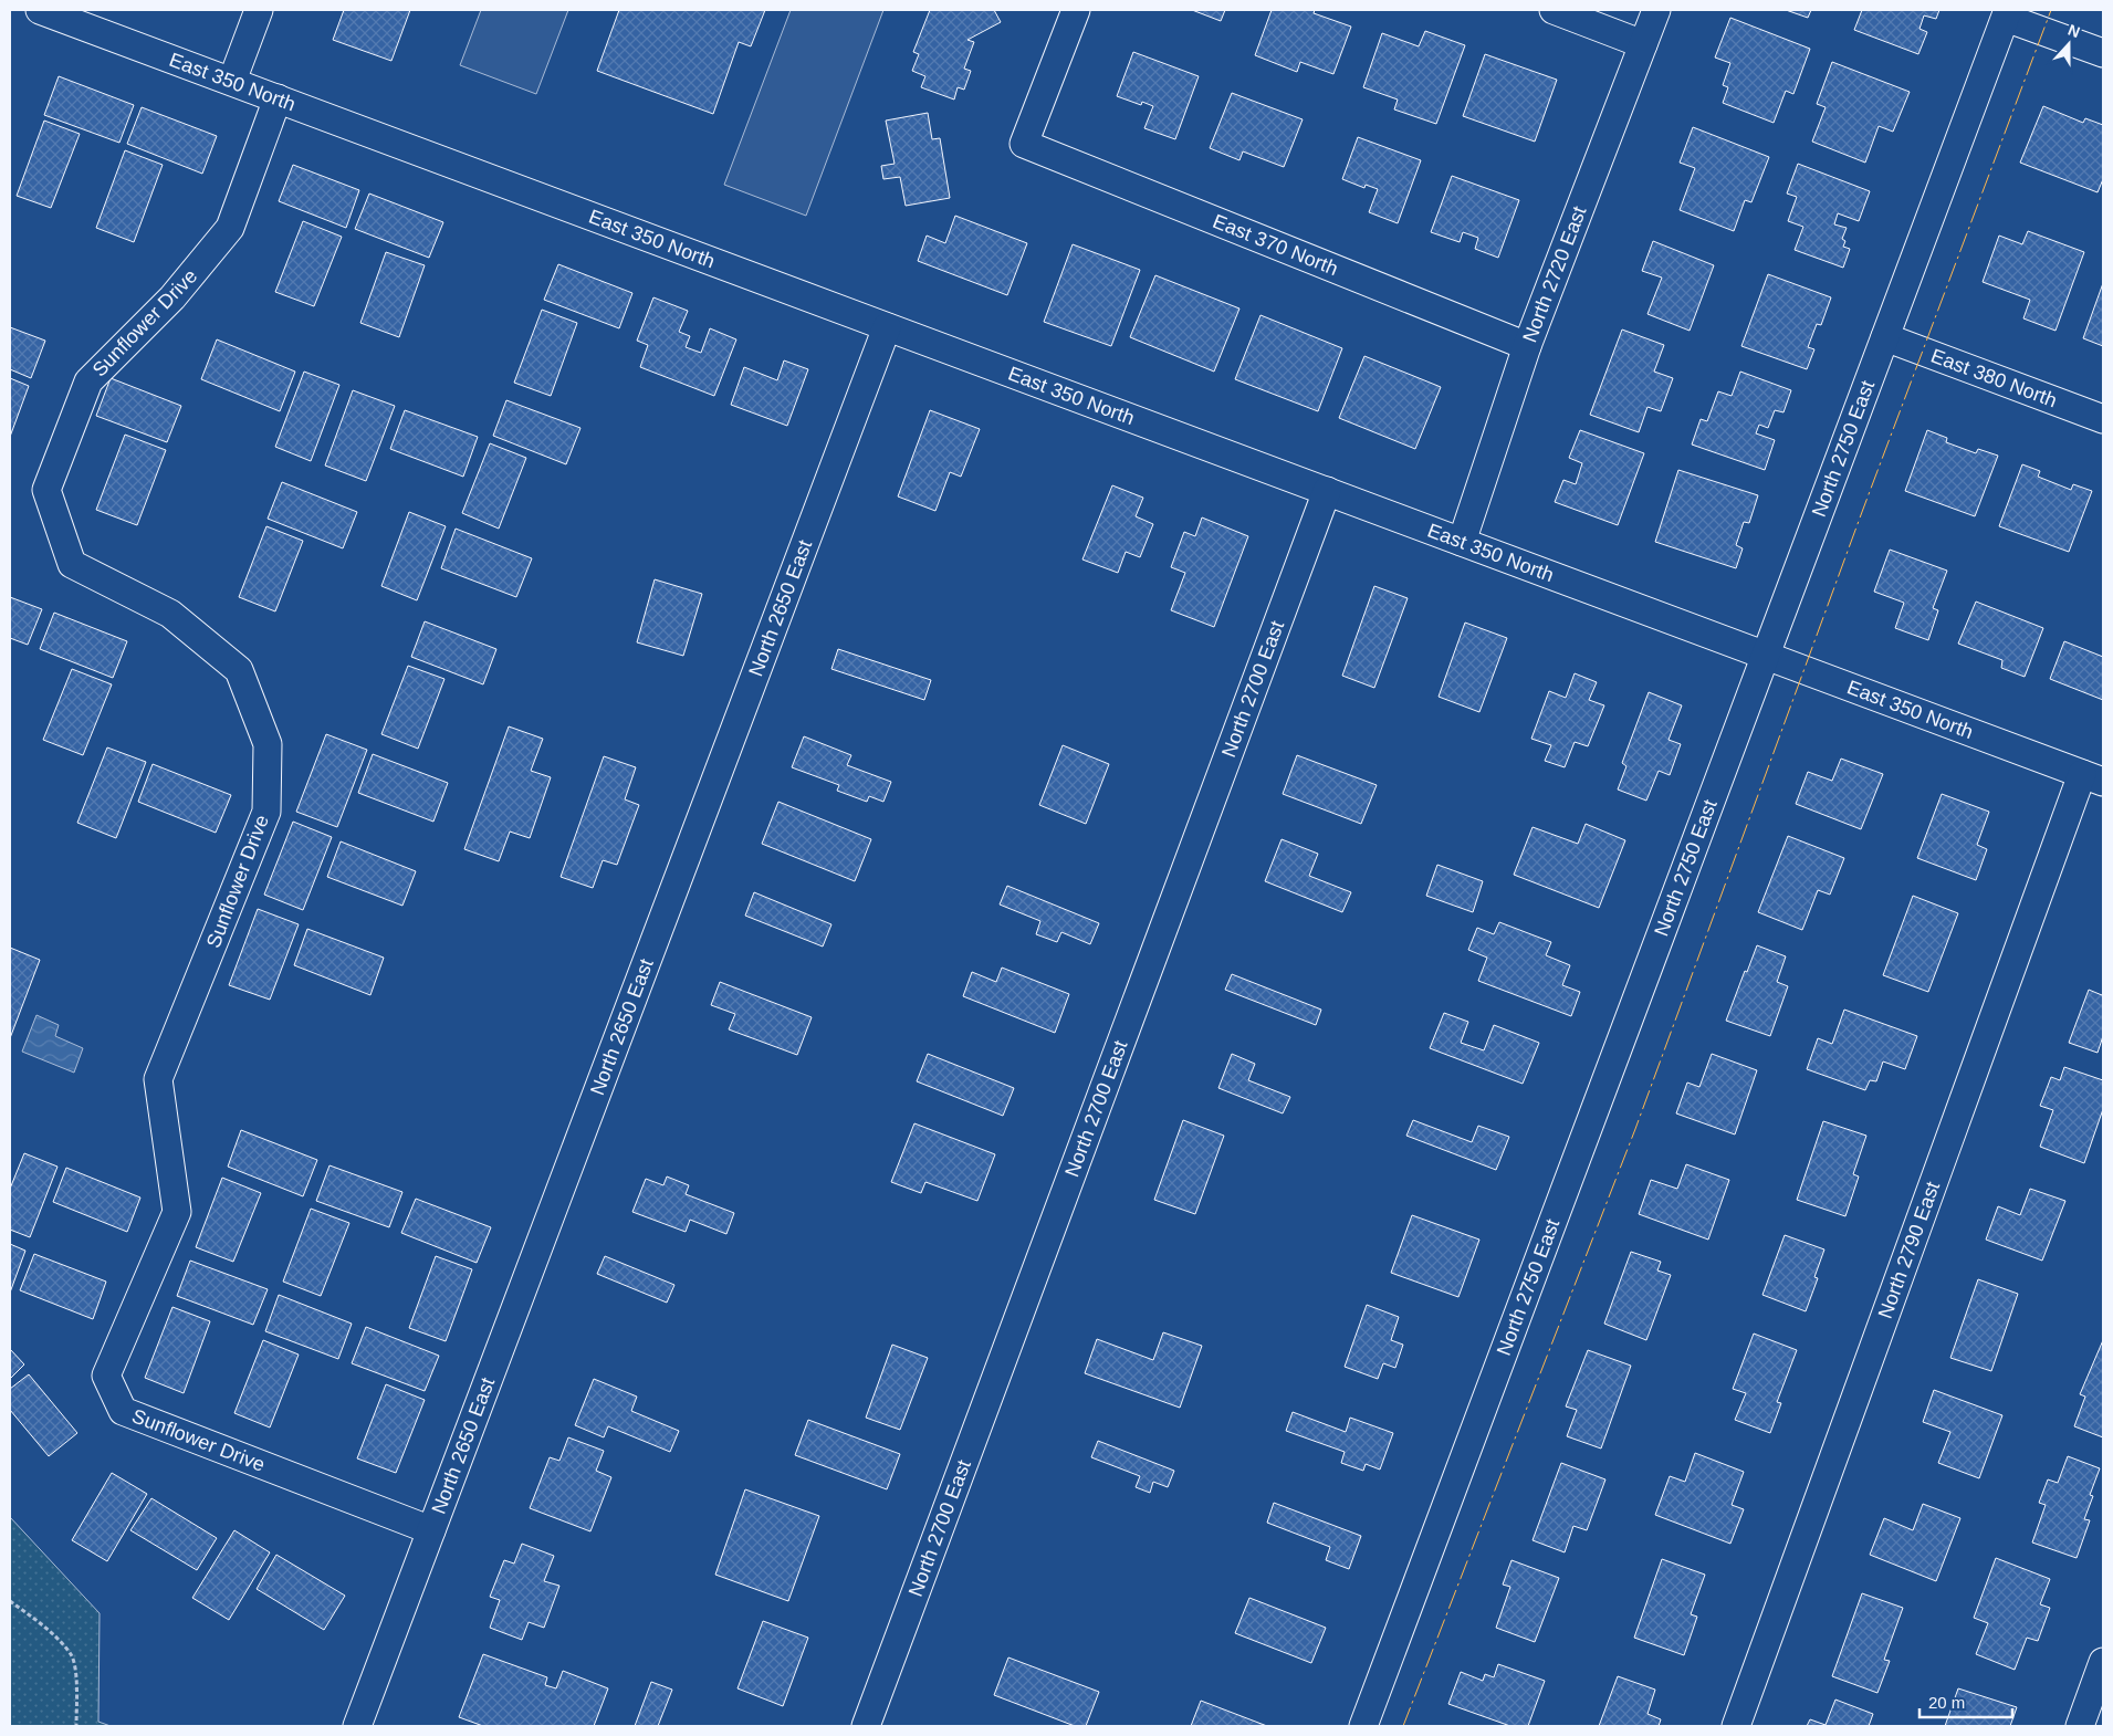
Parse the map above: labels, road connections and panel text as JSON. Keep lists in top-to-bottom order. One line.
{"streets":{"street":["East 350 North","East 370 North","North 2720 East","Sunflower Drive","East 380 North","North 2750 East","North 2650 East","North 2700 East","North 2790 East"]},"crossings":[["East 350 North","North 2720 East"],["East 350 North","Sunflower Drive"],["East 350 North","North 2750 East"],["East 350 North","North 2650 East"],["East 350 North","North 2700 East"],["East 350 North","North 2790 East"],["East 370 North","North 2720 East"],["Sunflower Drive","North 2650 East"],["East 380 North","North 2750 East"]],"scale_bar":"20 m","north":"top"}
